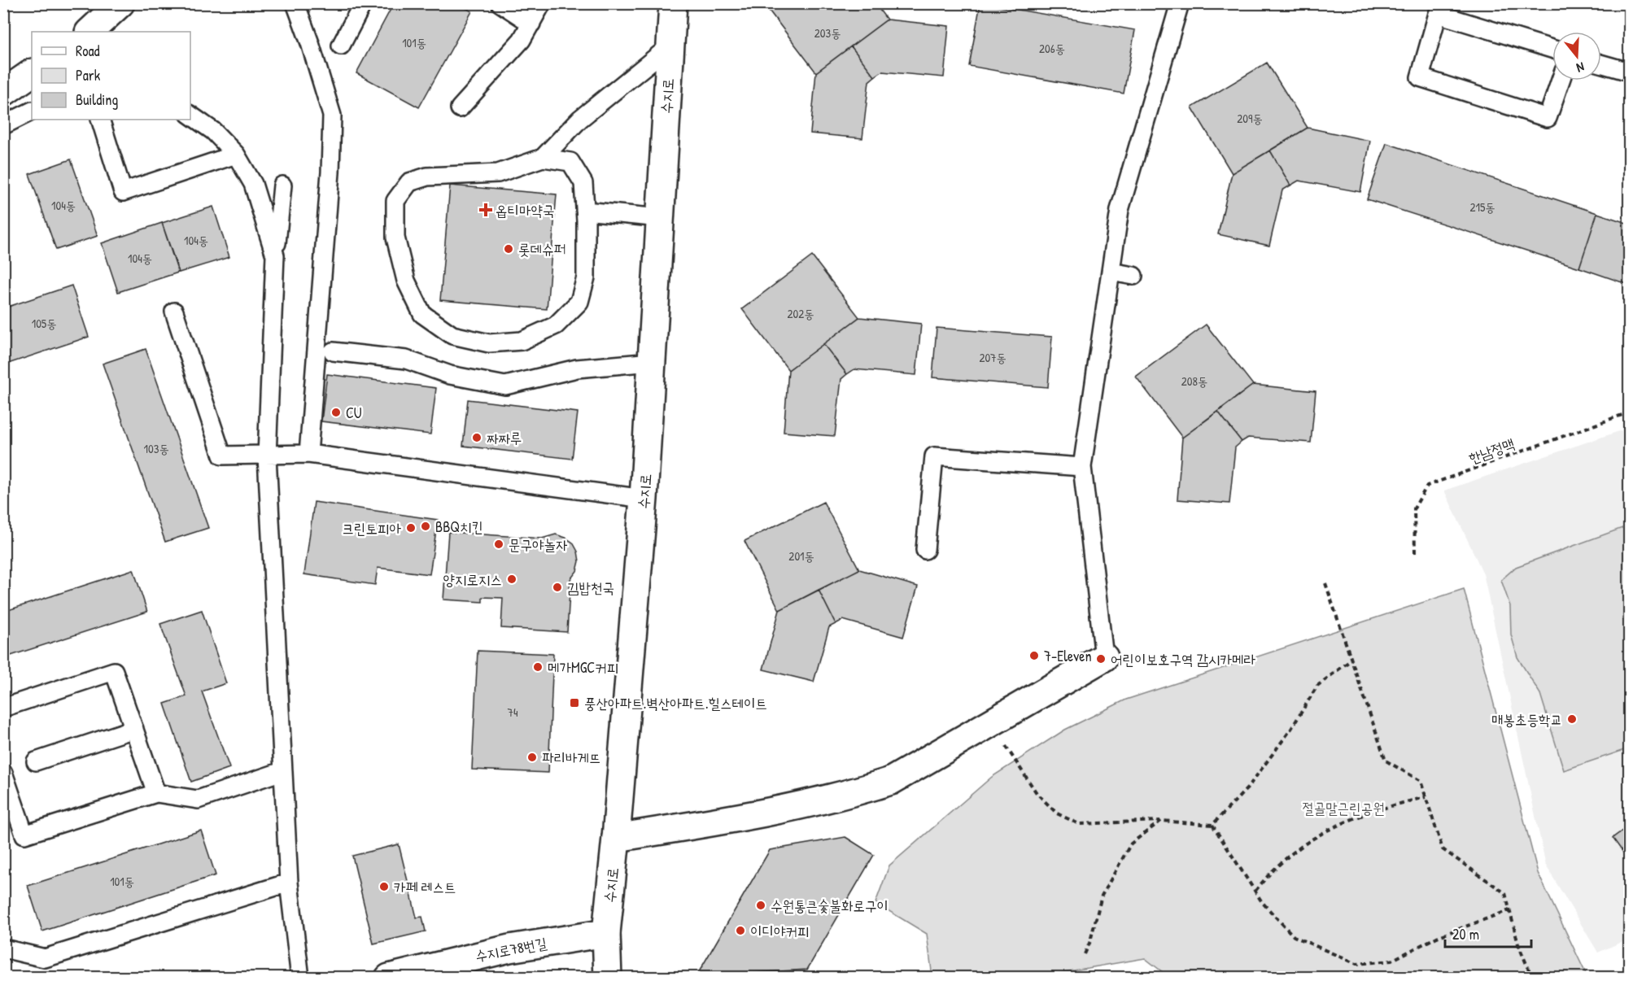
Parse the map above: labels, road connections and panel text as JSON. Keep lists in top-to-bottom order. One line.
{"streets":{"main road":["수지로","수지로78번길"],"path":["한남정맥"]},"crossings":[["수지로","수지로78번길"]],"parks":["절골말근린공원"],"places":{"health":["옵티마약국"],"other":["롯데슈퍼","CU","짜짜루","BBQ치킨","크린토피아","문구야놀자","양지로지스","김밥천국","7-Eleven","어린이보호구역 감시카메라","메가MGC커피","매봉초등학교","파리바게뜨","카페 레스트","수원통큰숯불화로구이","이디야커피"],"transit":["풍산아파트.벽산아파트.힐스테이트"]},"house_numbers":["203동","101동","206동","209동","104동","215동","104동","104동","202동","105동","207동","208동","103동","201동","74","101동"],"legend":["Road","Park","Building"],"scale_bar":"20 m","north":"bottom"}
